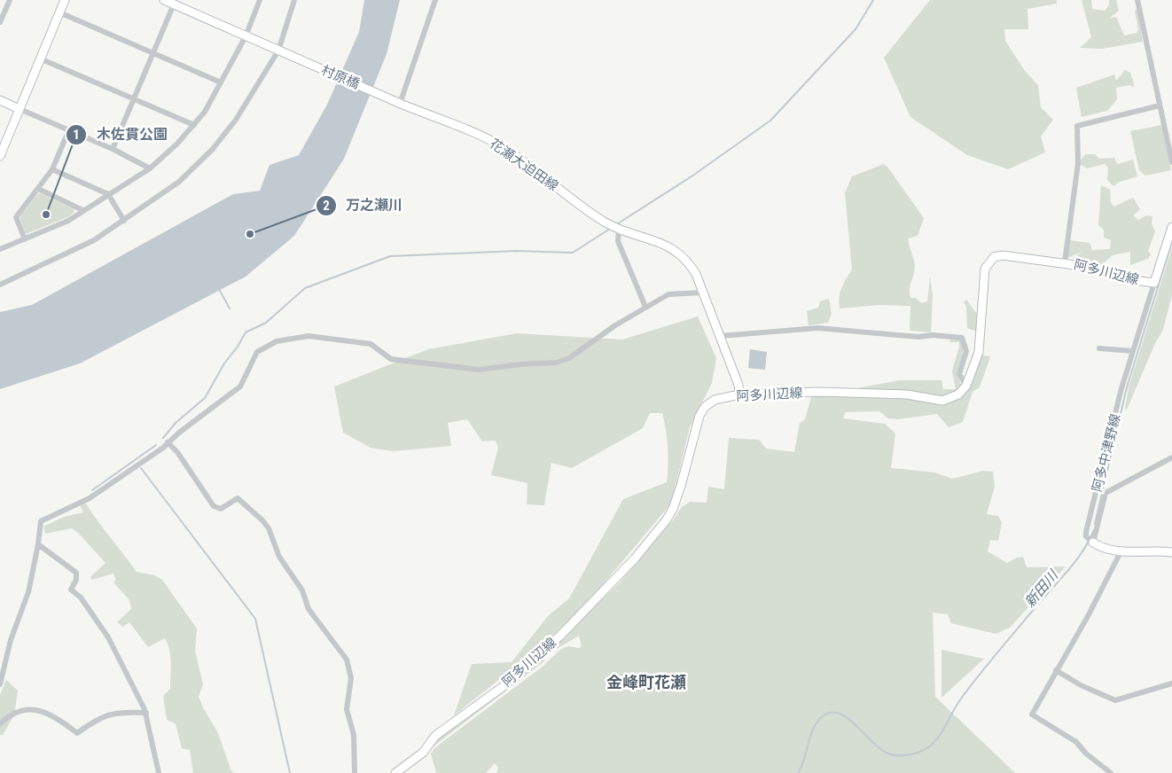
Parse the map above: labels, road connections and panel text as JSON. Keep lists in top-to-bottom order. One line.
{"streets":{"main road":["村原橋","花瀬大迫田線","阿多川辺線"],"street":["阿多中津野線"]},"crossings":[["村原橋","花瀬大迫田線"],["花瀬大迫田線","阿多川辺線"],["阿多川辺線","阿多中津野線"]],"districts":["金峰町花瀬"],"water":["新田川"],"places":["木佐貫公園","万之瀬川"]}
